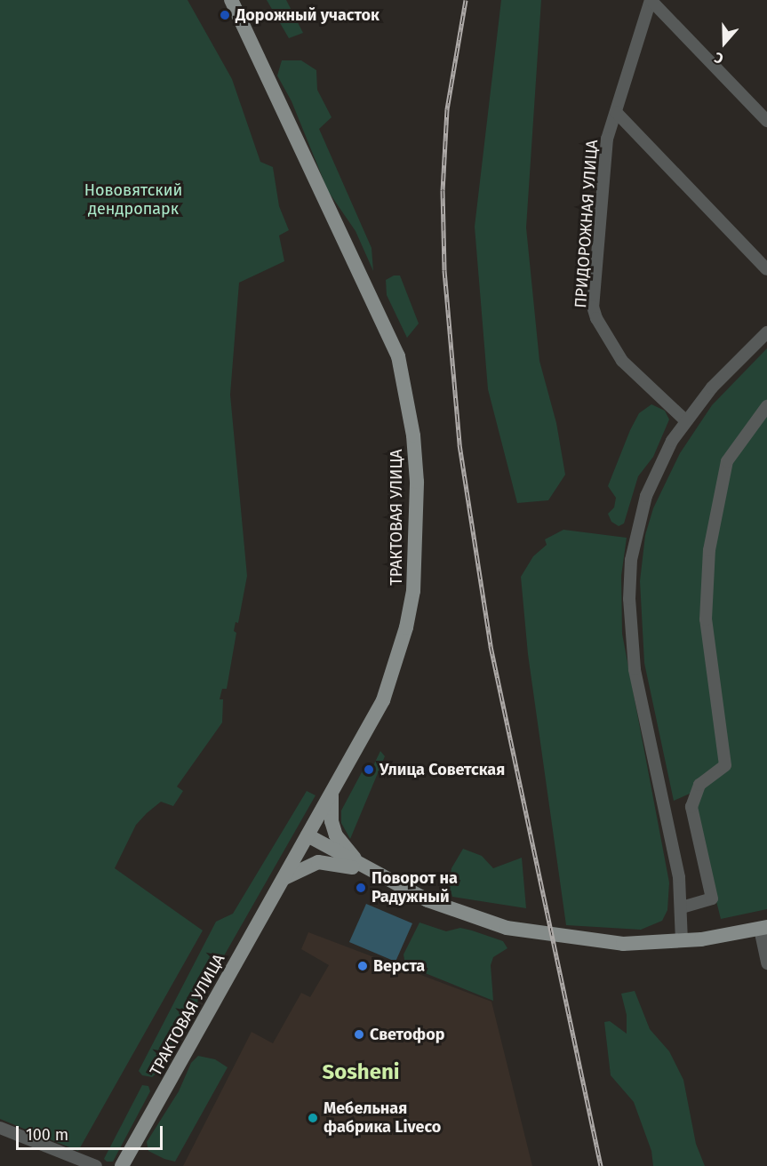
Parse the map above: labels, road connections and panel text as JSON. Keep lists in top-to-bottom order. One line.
{"streets":{"main road":["ТРАКТОВАЯ УЛИЦА"],"street":["ПРИДОРОЖНАЯ УЛИЦА"]},"districts":["Sosheni"],"parks":["Нововятский дендропарк"],"places":["Дорожный участок","Улица Советская","Поворот на Радужный","Верста","Светофор","Мебельная фабрика Liveco"],"scale_bar":"100 m","north":"bottom"}
